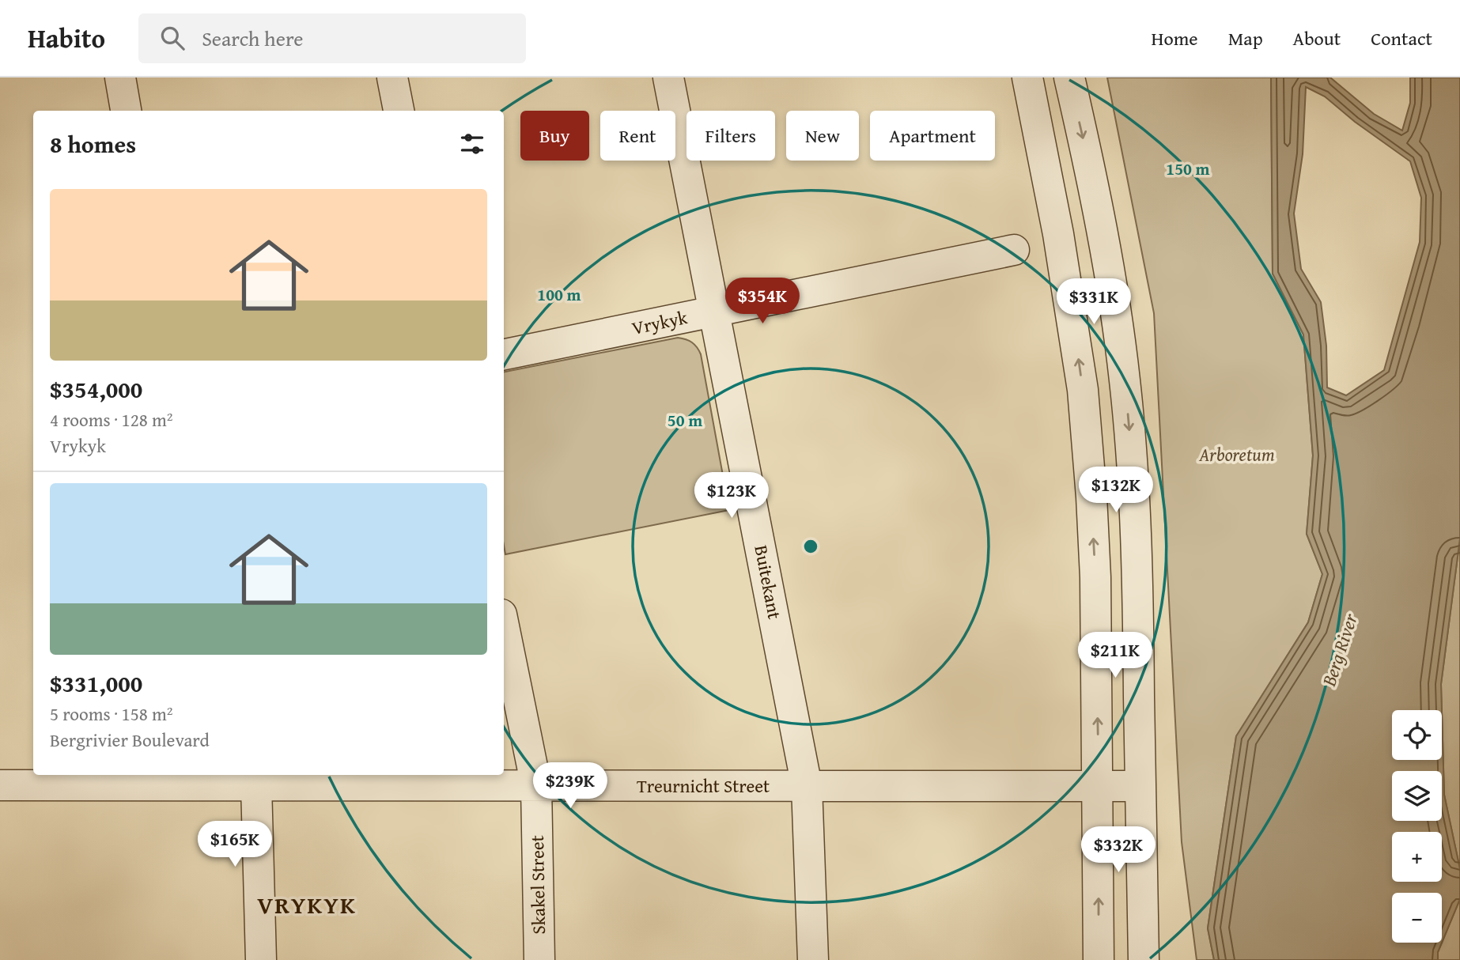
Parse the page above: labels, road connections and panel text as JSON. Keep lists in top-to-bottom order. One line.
{"streets":{"street":["Vrykyk","Buitekant","Treurnicht Street","Skakel Street"]},"crossings":[["Vrykyk","Buitekant"],["Buitekant","Treurnicht Street"],["Treurnicht Street","Skakel Street"]],"districts":["VRYKYK"],"water":["Berg River"],"parks":["Arboretum"],"page":{"header":"Habito","search":"Search here","nav":["Home","Map","About","Contact"],"chip":["Buy","Rent","Filters","New","Apartment"],"heading":"8 homes","list":[{"name":"$354,000","note":"4 rooms · 128 m² · Vrykyk"},{"name":"$331,000","note":"5 rooms · 158 m² · Bergrivier Boulevard"}],"price":["$354K","$331K","$132K","$123K","$211K","$239K","$165K","$332K"],"map_buttons":["+","−"]},"rings":["150 m","100 m","50 m"]}
